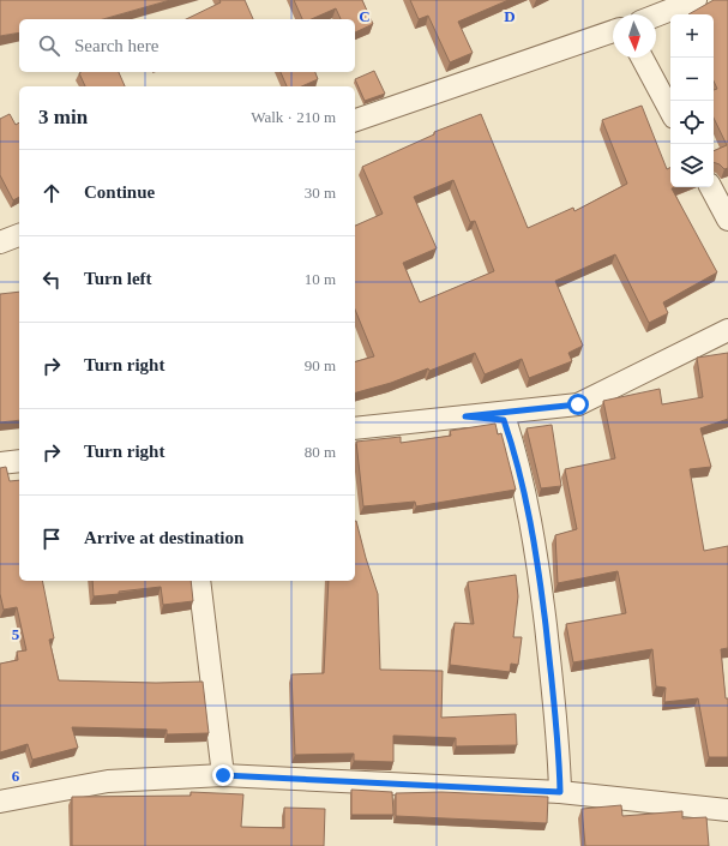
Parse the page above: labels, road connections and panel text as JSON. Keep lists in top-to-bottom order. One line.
{"north":"bottom","page":{"map_buttons":["+","−"],"search":"Search here","heading":["3 min","Walk · 210 m"],"list":[["Continue","30 m"],["Turn left","10 m"],["Turn right","90 m"],["Turn right","80 m"],"Arrive at destination"]},"grid":{"columns":["C","D"],"rows":["5","6"]}}
